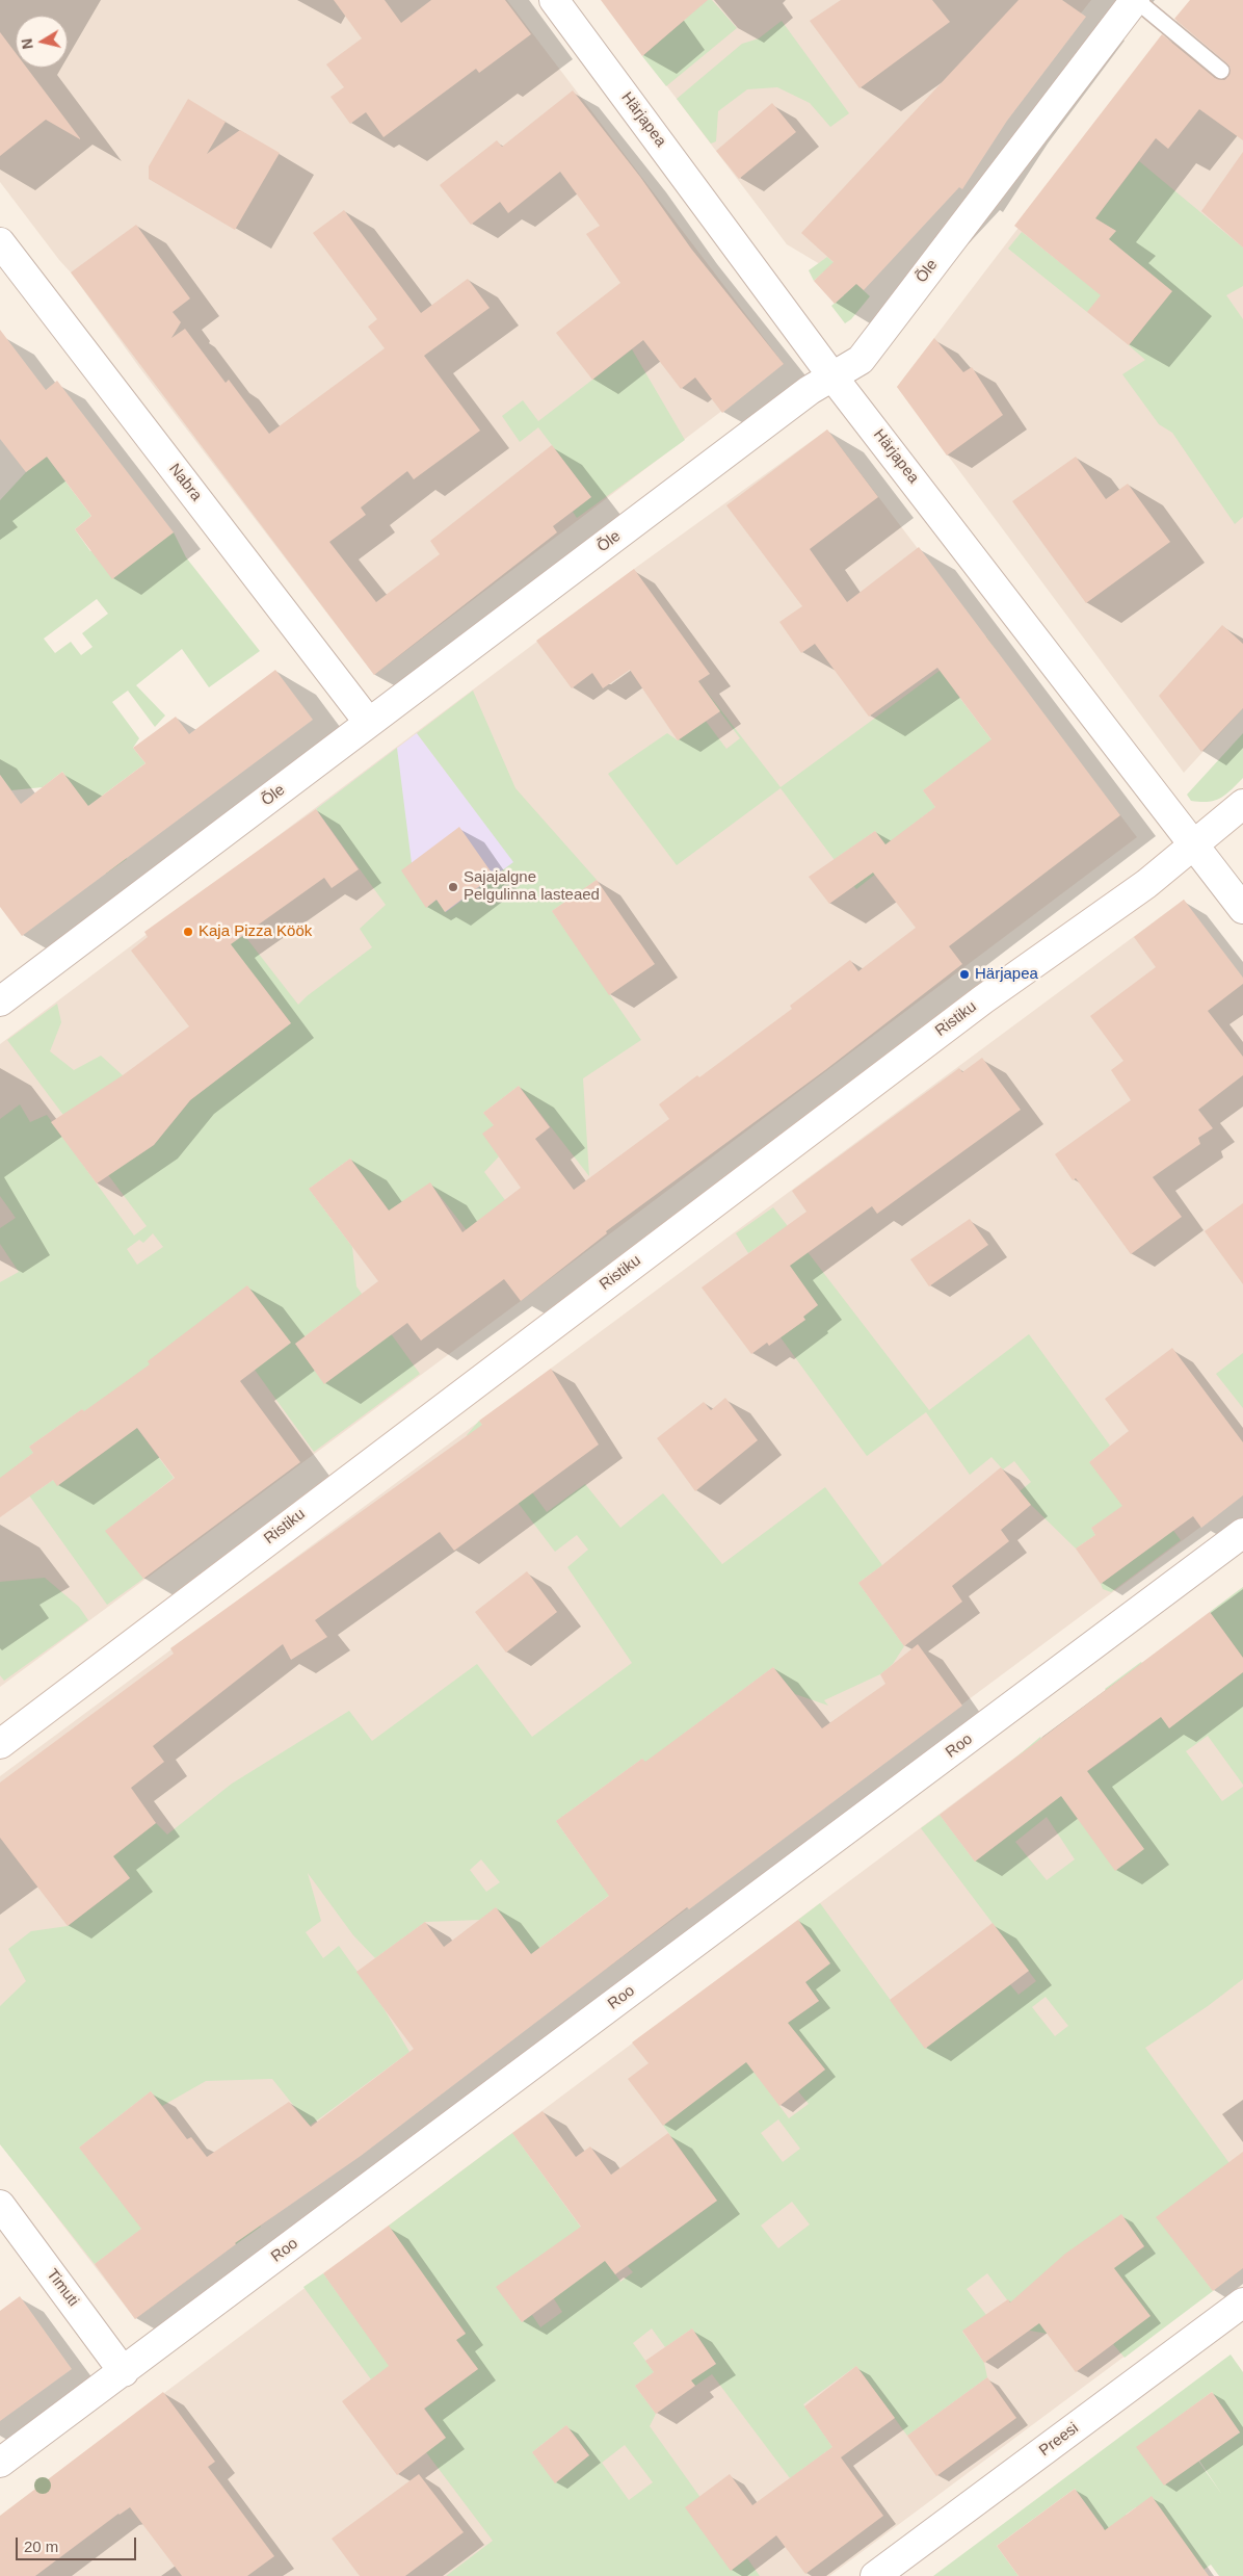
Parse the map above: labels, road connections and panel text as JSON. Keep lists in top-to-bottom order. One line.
{"streets":{"street":["Härjapea","Õle","Nabra","Ristiku","Roo","Timuti","Preesi"]},"crossings":[["Härjapea","Õle"],["Härjapea","Ristiku"],["Õle","Nabra"],["Roo","Timuti"]],"places":["Sajajalgne Pelgulinna lasteaed","Kaja Pizza Köök","Härjapea"],"scale_bar":"20 m","north":"left"}
